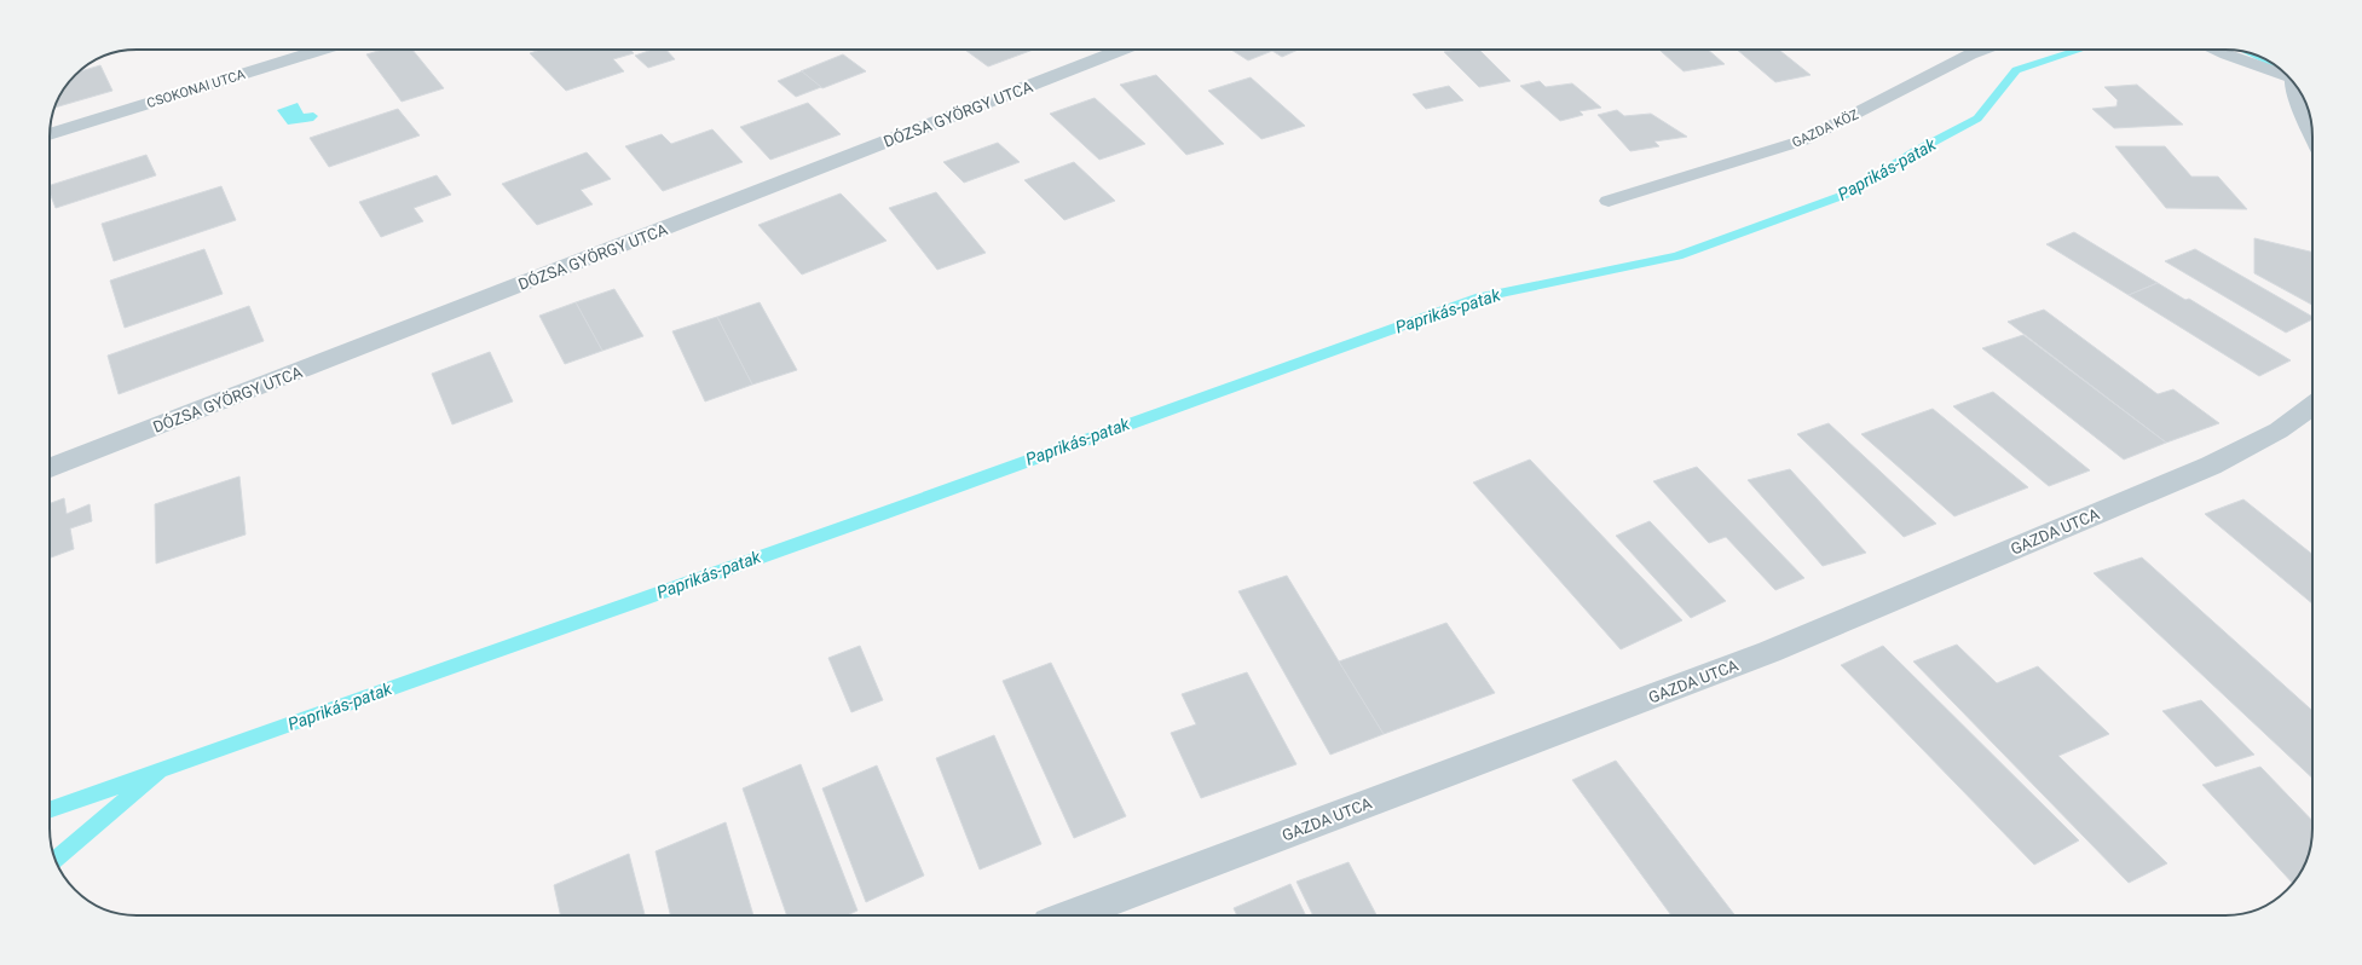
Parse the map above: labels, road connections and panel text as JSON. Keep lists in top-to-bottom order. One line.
{"streets":{"street":["CSOKONAI UTCA","DÓZSA GYÖRGY UTCA","GAZDA UTCA"],"lane":["GAZDA KÖZ"]},"water":["Paprikás-patak"]}
